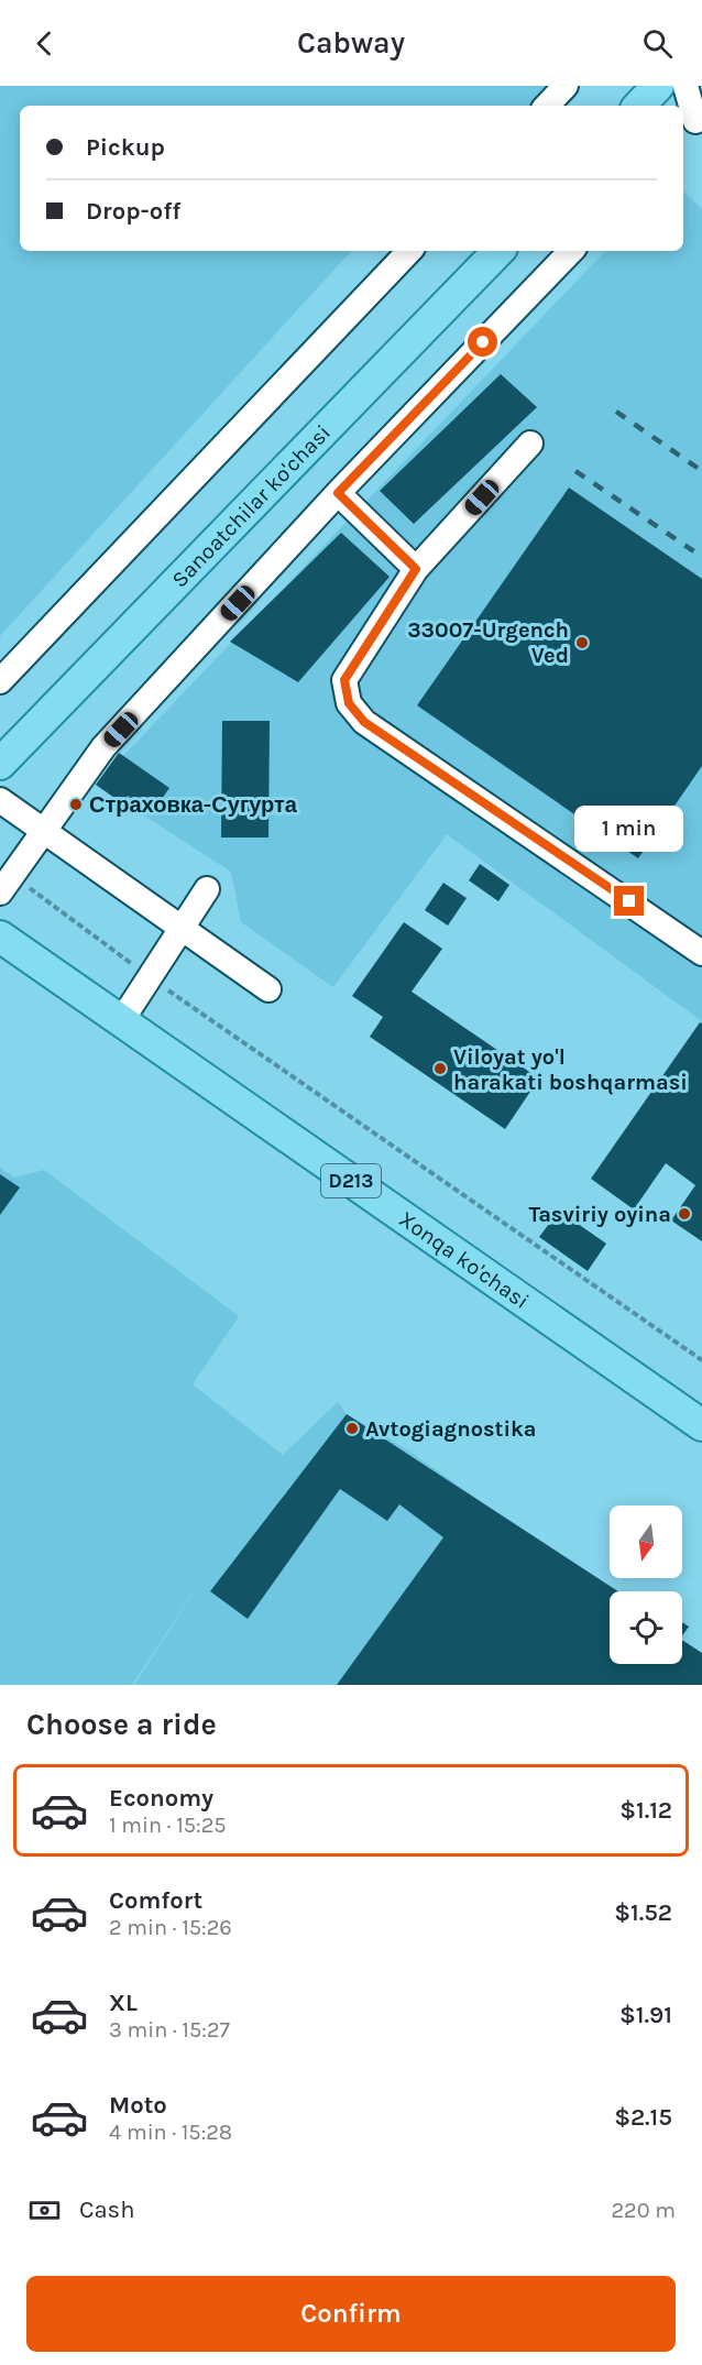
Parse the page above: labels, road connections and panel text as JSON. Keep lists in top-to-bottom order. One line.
{"streets":{"main road":["Sanoatchilar ko'chasi","D213","Xonqa ko'chasi"]},"places":["33007-Urgench Ved","Страховка-Сугурта","Viloyat yo'l harakati boshqarmasi","Tasviriy oyina","Avtogiagnostika"],"north":"bottom","page":{"header":"Cabway","banner":["Pickup","Drop-off"],"bubble":"1 min","heading":"Choose a ride","list":[{"name":"Economy","note":"1 min · 15:25","value":"$1.12"},{"name":"Comfort","note":"2 min · 15:26","value":"$1.52"},{"name":"XL","note":"3 min · 15:27","value":"$1.91"},{"name":"Moto","note":"4 min · 15:28","value":"$2.15"}],"pay":["Cash","220 m"],"buttons":"Confirm"}}
